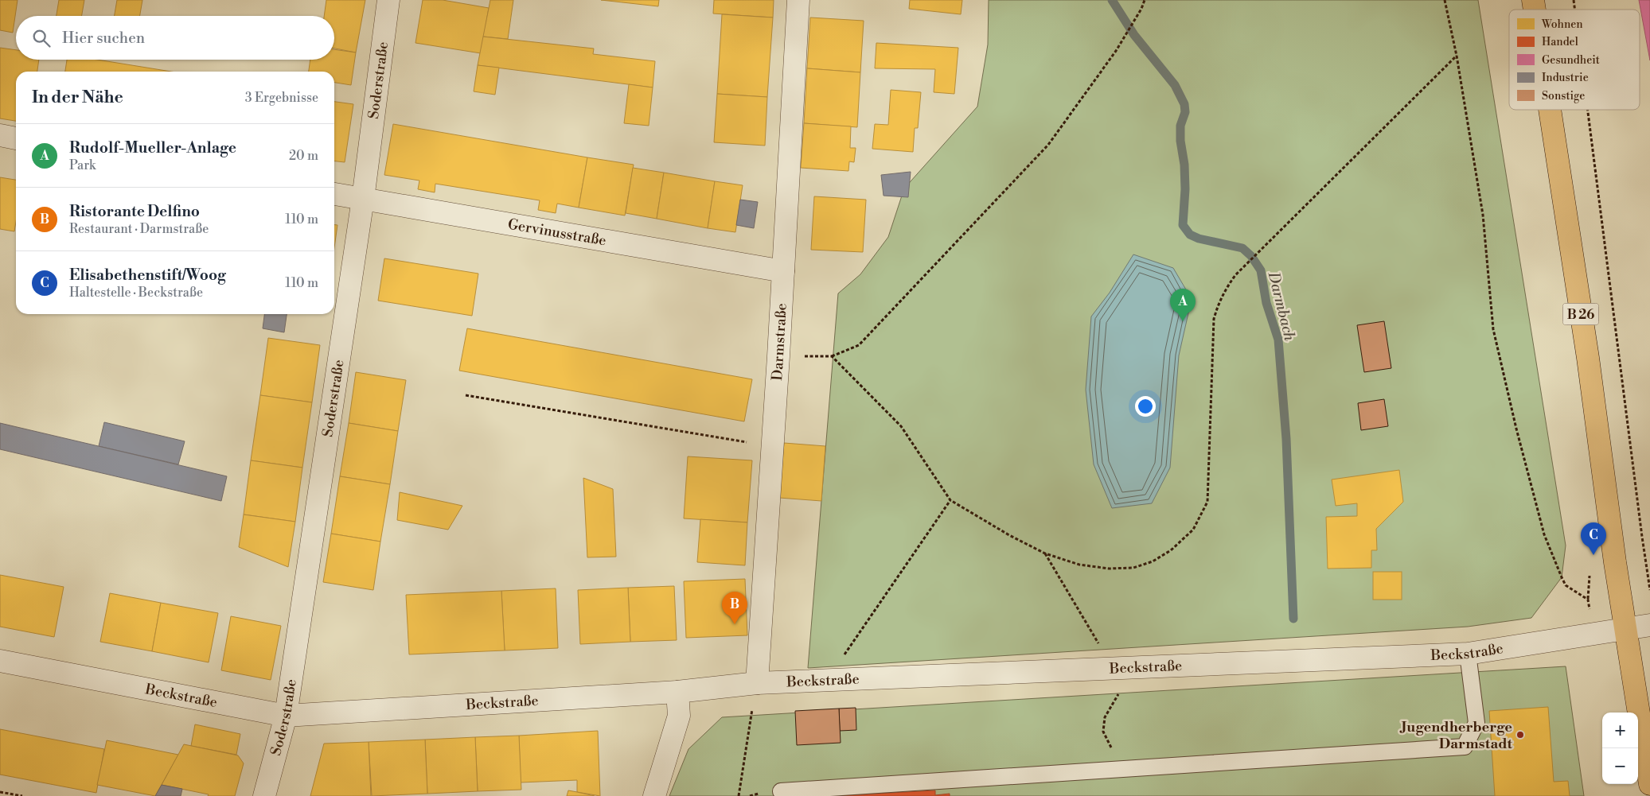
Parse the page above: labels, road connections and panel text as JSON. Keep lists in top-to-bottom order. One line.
{"streets":{"main road":["B 26"],"street":["Soderstraße","Gervinusstraße","Darmstraße","Beckstraße"]},"crossings":[["Soderstraße","Gervinusstraße"],["Soderstraße","Beckstraße"],["Gervinusstraße","Darmstraße"],["B 26","Beckstraße"],["Darmstraße","Beckstraße"]],"water":["Darmbach"],"places":["Jugendherberge Darmstadt"],"legend":["Wohnen","Handel","Gesundheit","Industrie","Sonstige"],"page":{"search":"Hier suchen","heading":["In der Nähe","3 Ergebnisse"],"list":[{"mark":"A","name":"Rudolf-Mueller-Anlage","note":"Park","value":"20 m"},{"mark":"B","name":"Ristorante Delfino","note":"Restaurant · Darmstraße","value":"110 m"},{"mark":"C","name":"Elisabethenstift/Woog","note":"Haltestelle · Beckstraße","value":"110 m"}],"pins":["A","C","B"],"map_buttons":["+","−"]}}
